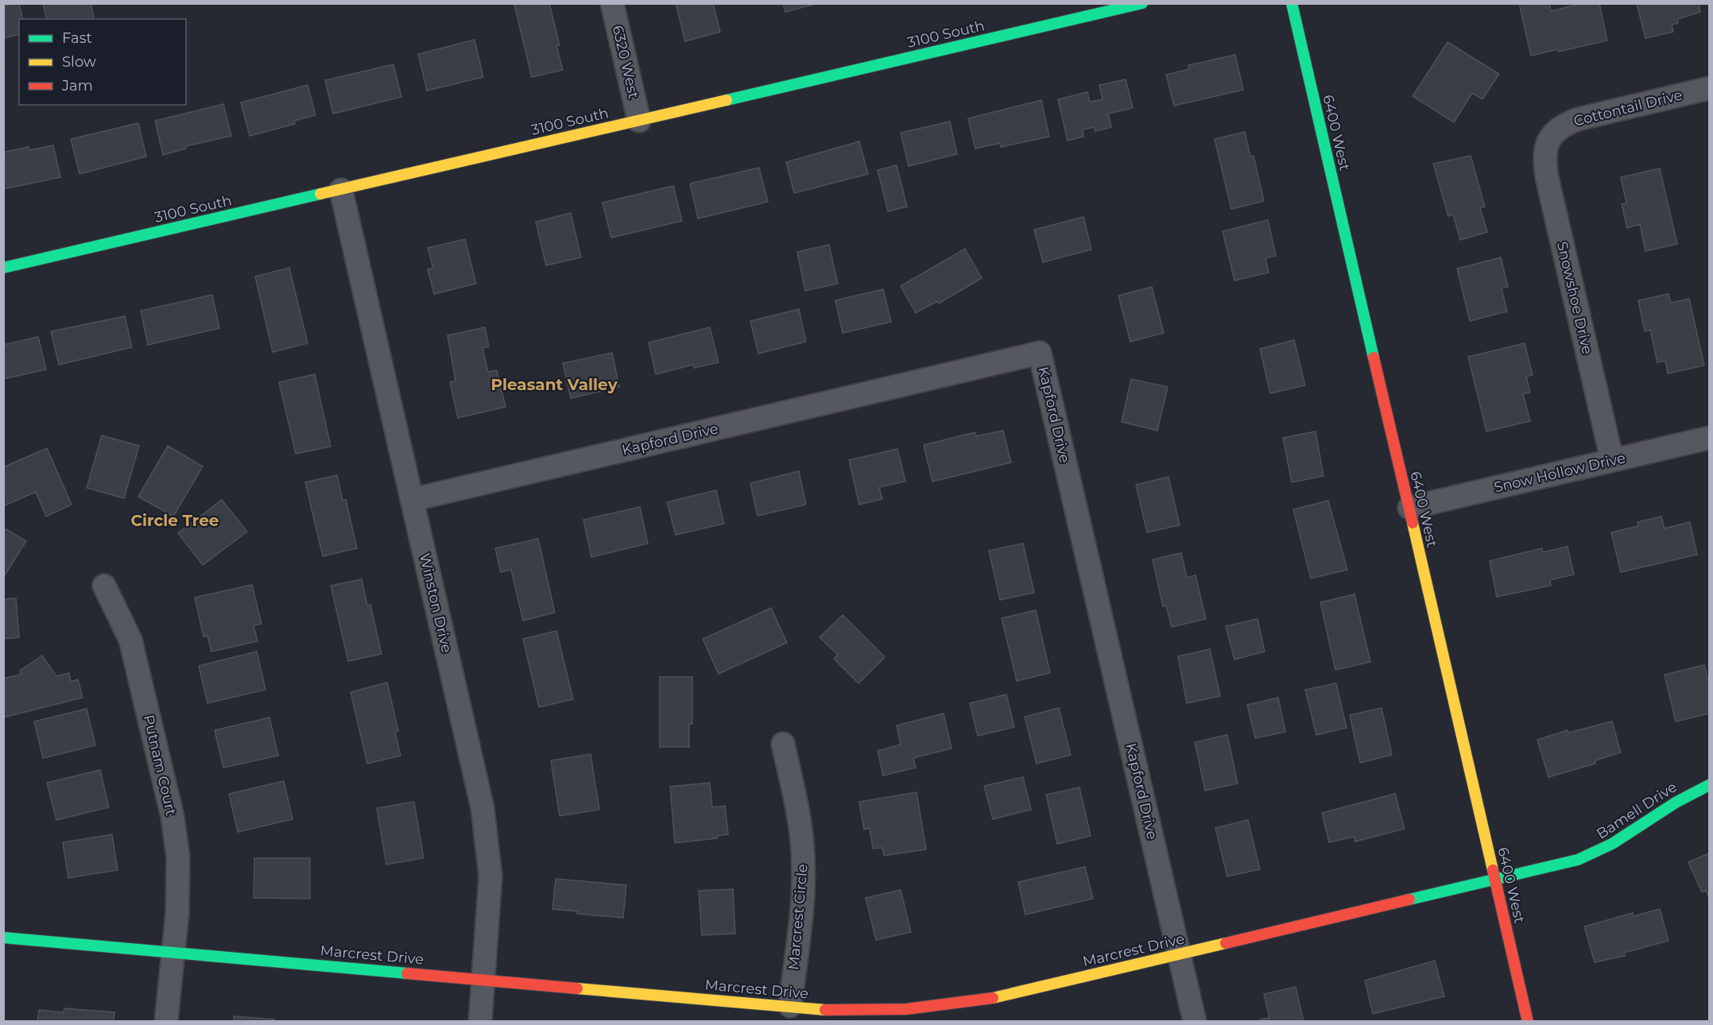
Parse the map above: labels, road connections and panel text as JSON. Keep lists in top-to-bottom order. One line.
{"streets":{"street":["3100 South","6320 West","Cottontail Drive","6400 West","Snowshoe Drive","Kapford Drive","Snow Hollow Drive","Winston Drive","Putnam Court","Bamell Drive","Marcrest Circle","Marcrest Drive"]},"crossings":[["3100 South","6320 West"],["3100 South","Winston Drive"],["Cottontail Drive","Snowshoe Drive"],["6400 West","Snow Hollow Drive"],["6400 West","Bamell Drive"],["6400 West","Marcrest Drive"],["Snowshoe Drive","Snow Hollow Drive"],["Kapford Drive","Winston Drive"],["Kapford Drive","Marcrest Drive"],["Winston Drive","Marcrest Drive"],["Putnam Court","Marcrest Drive"],["Bamell Drive","Marcrest Drive"],["Marcrest Circle","Marcrest Drive"]],"districts":["Pleasant Valley","Circle Tree"],"legend":["Fast","Slow","Jam"]}
